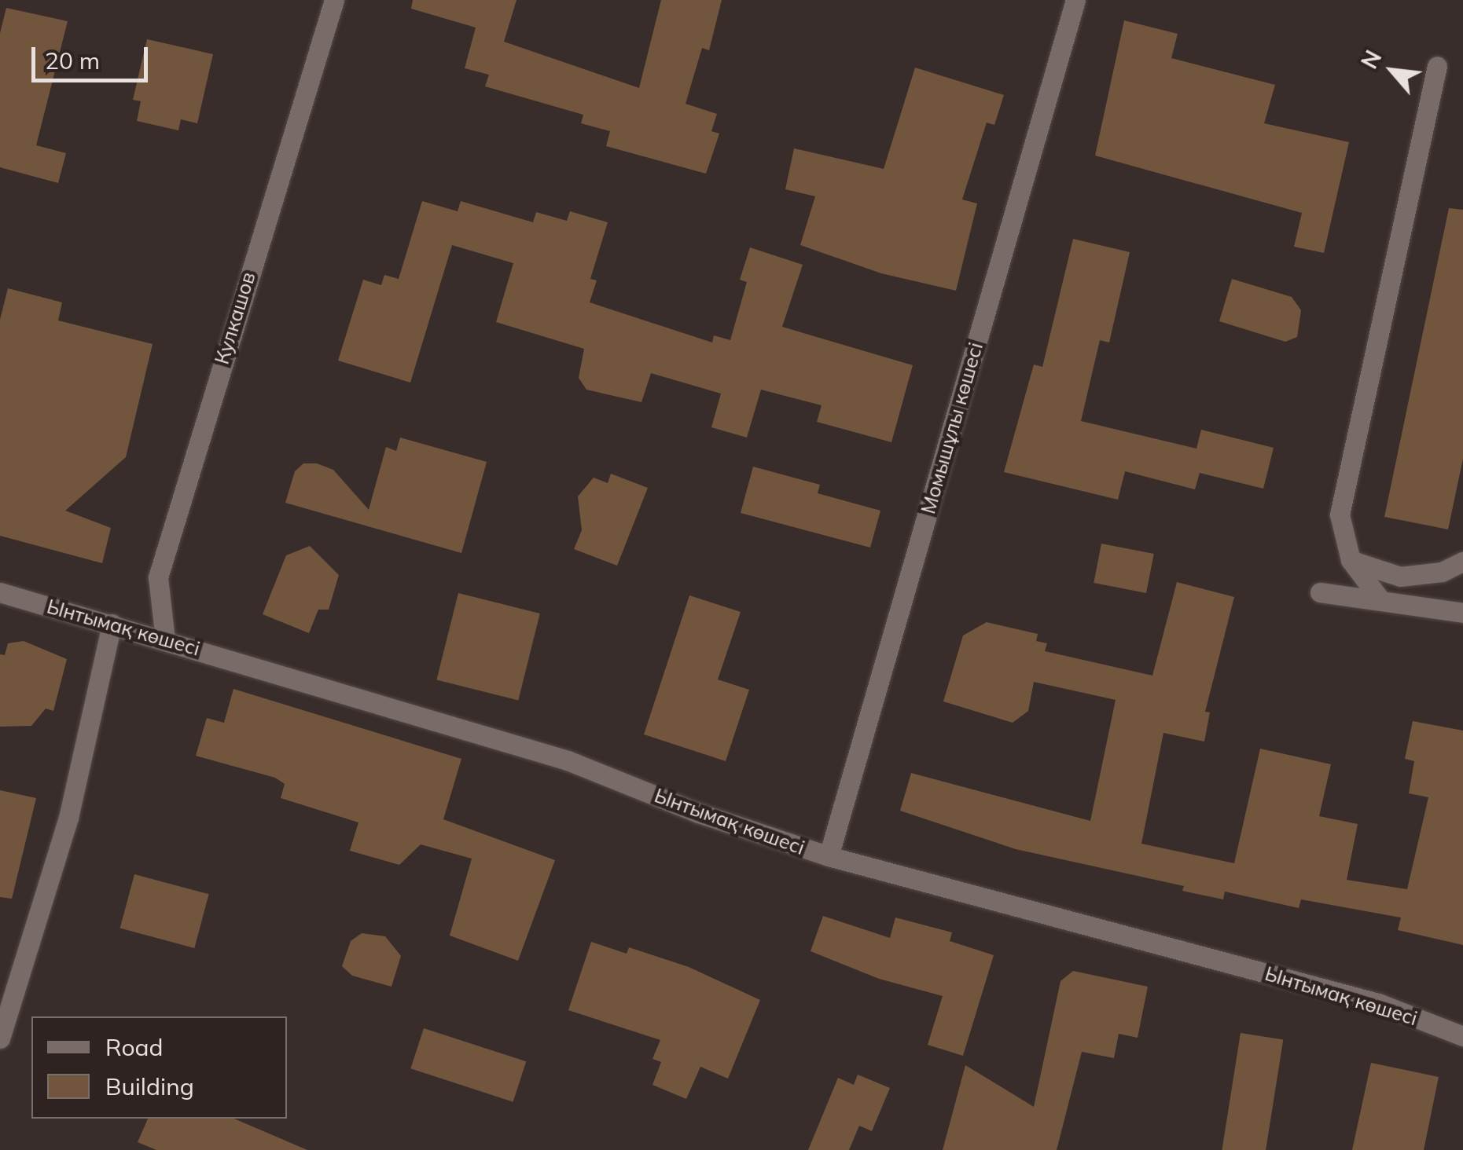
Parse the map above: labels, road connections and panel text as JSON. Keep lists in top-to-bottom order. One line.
{"streets":{"street":["Кулкашов","Момышұлы көшесі","Ынтымақ көшесі"]},"crossings":[["Кулкашов","Ынтымақ көшесі"],["Момышұлы көшесі","Ынтымақ көшесі"]],"legend":["Road","Building"],"scale_bar":"20 m","north":"top left"}
